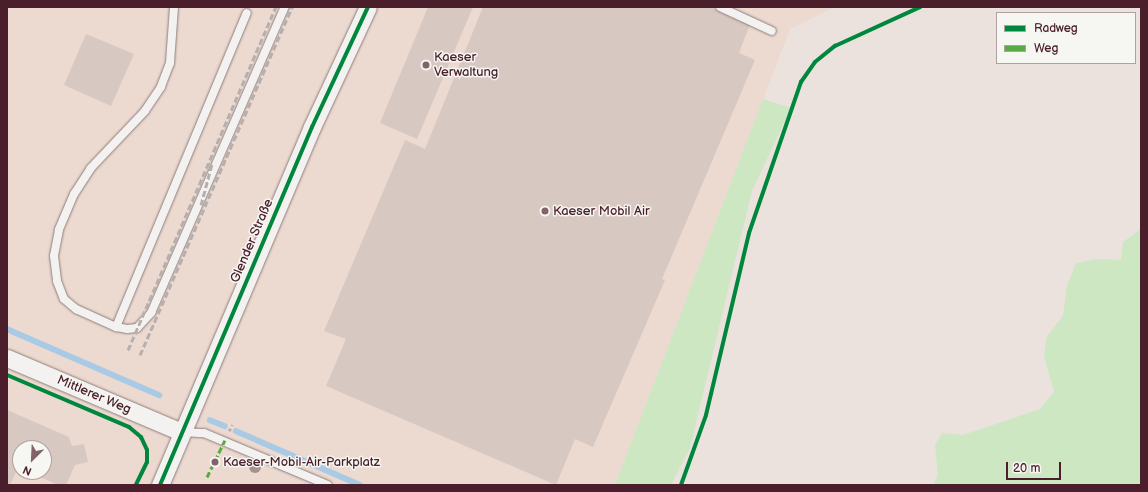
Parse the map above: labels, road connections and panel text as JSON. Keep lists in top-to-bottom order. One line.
{"streets":{"street":["Glender Straße","Mittlerer Weg"]},"crossings":[["Glender Straße","Mittlerer Weg"]],"places":["Kaeser Verwaltung","Kaeser Mobil Air","Kaeser-Mobil-Air-Parkplatz"],"legend":["Radweg","Weg"],"scale_bar":"20 m","north":"bottom left"}
